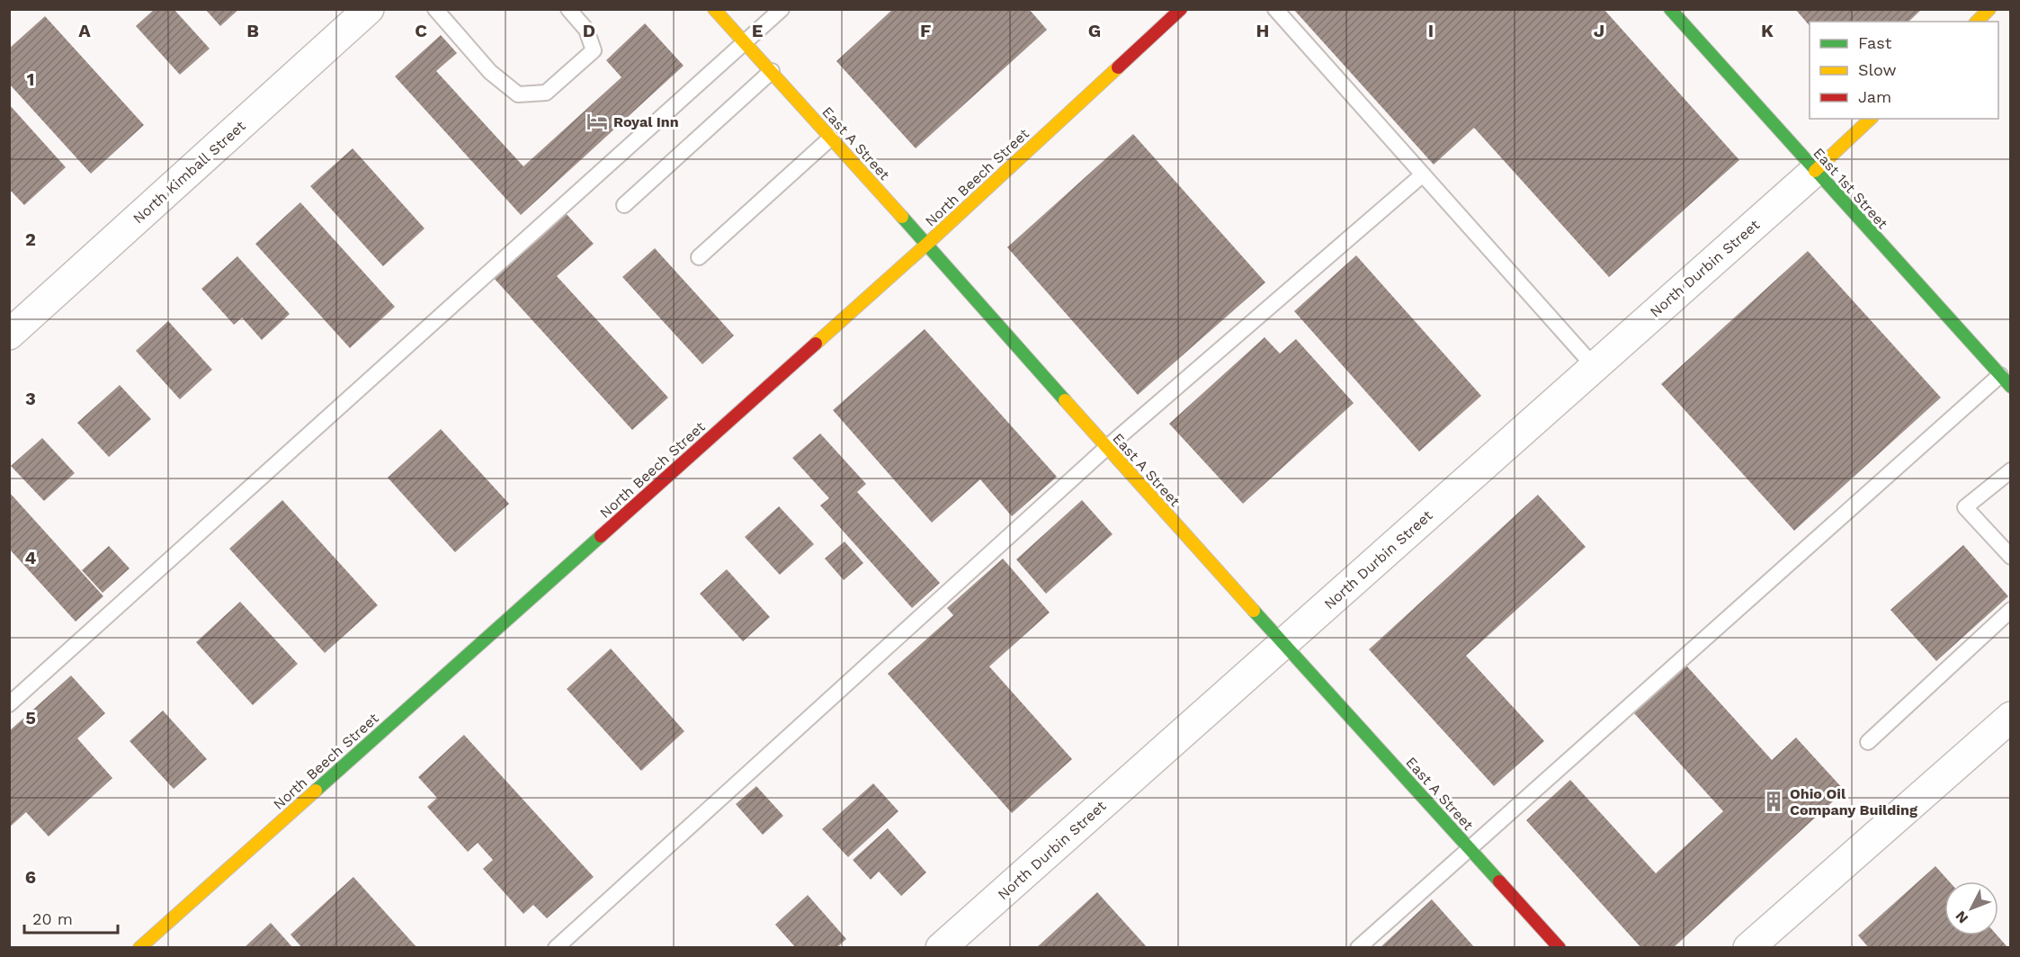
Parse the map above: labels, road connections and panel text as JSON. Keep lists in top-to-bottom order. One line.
{"streets":{"street":["East A Street","North Kimball Street","North Beech Street","East 1st Street","North Durbin Street"]},"crossings":[["East A Street","North Beech Street"],["East A Street","North Durbin Street"],["East 1st Street","North Durbin Street"]],"places":{"hotel":["Royal Inn"],"building":["Ohio Oil Company Building"]},"legend":["Fast","Slow","Jam"],"scale_bar":"20 m","north":"bottom left","grid":{"columns":["A","B","C","D","E","F","G","H","I","J","K"],"rows":["1","2","3","4","5","6"]}}
